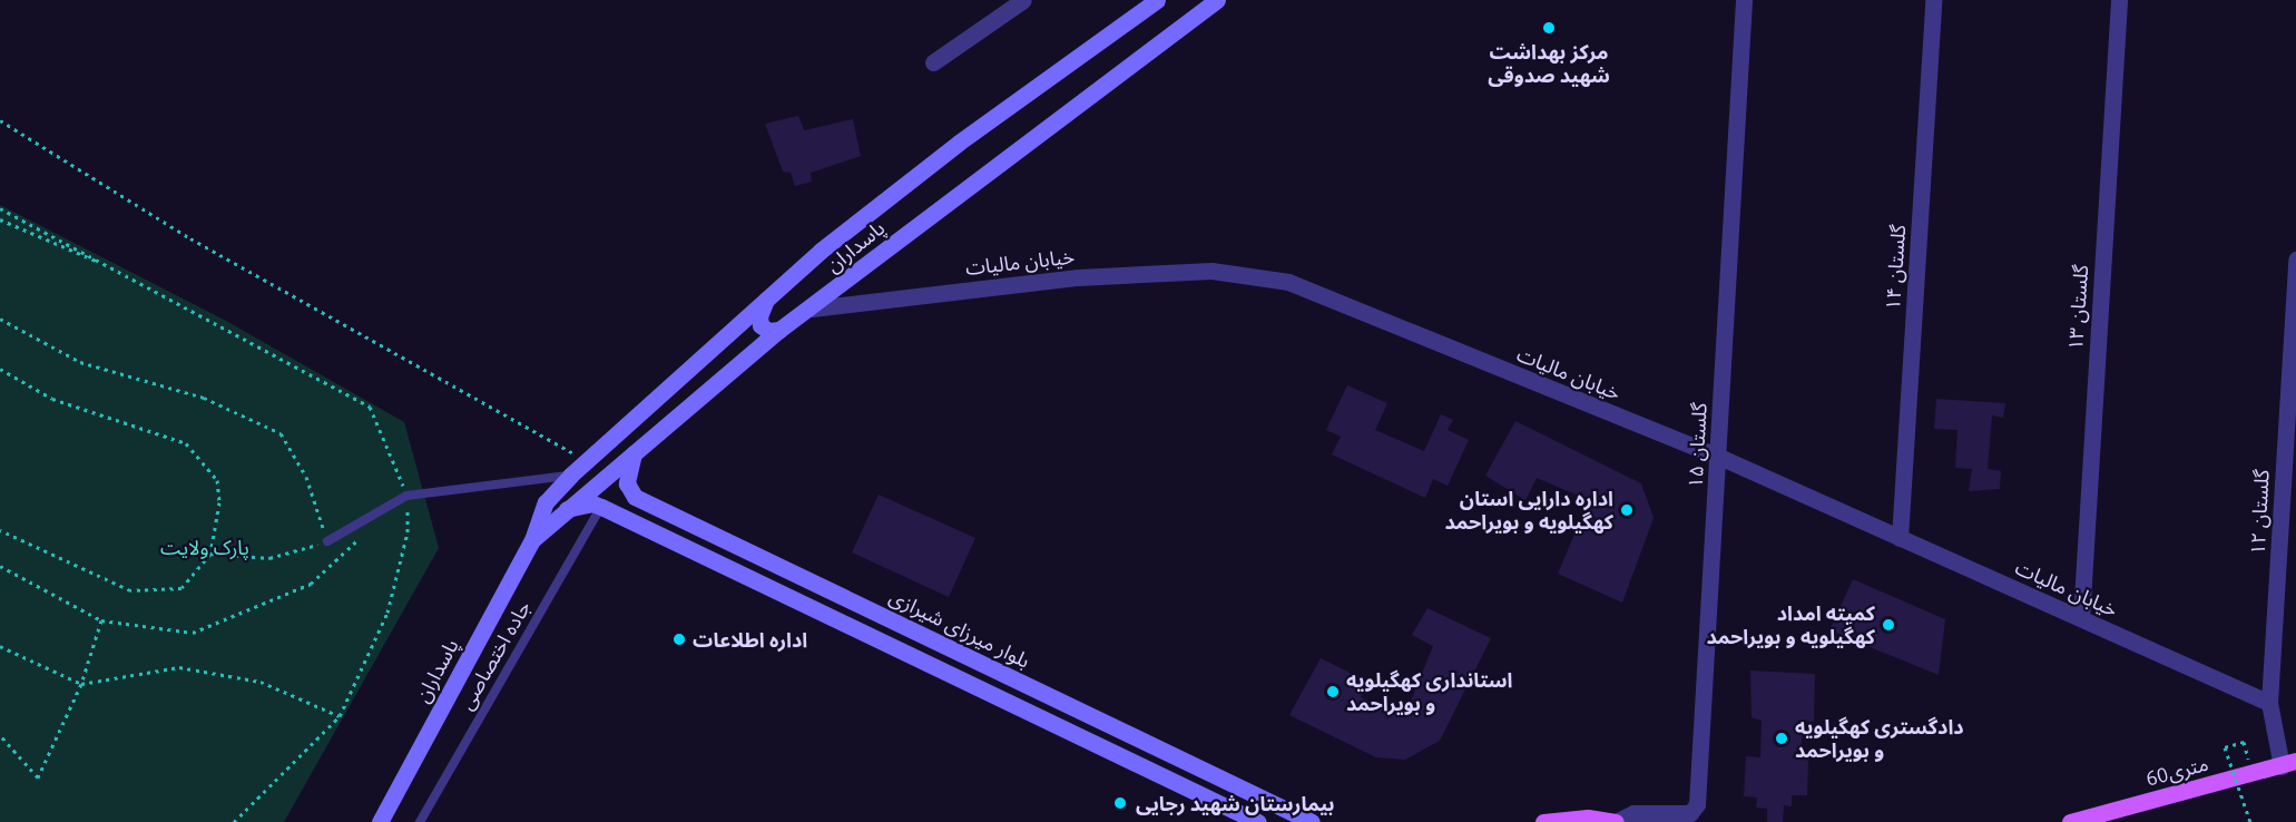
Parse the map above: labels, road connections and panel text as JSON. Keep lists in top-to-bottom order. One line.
{"streets":{"main road":["پاسداران","بلوار میرزای شیرازی","60متری"],"street":["خیابان مالیات","گلستان ۱۴","گلستان ۱۳","گلستان ۱۵","گلستان ۱۲"],"lane":["جاده اختصاصی"]},"crossings":[["پاسداران","خیابان مالیات"],["پاسداران","بلوار میرزای شیرازی"],["خیابان مالیات","گلستان ۱۴"],["خیابان مالیات","گلستان ۱۳"],["خیابان مالیات","گلستان ۱۵"],["خیابان مالیات","گلستان ۱۲"],["گلستان ۱۲","60متری"]],"parks":["پارک ولایت"],"places":["مرکز بهداشت شهید صدوقی","اداره دارایی استان کهگیلویه و بویراحمد","کمیته امداد کهگیلویه و بویراحمد","اداره اطلاعات","استانداری کهگیلویه و بویراحمد","دادگستری کهگیلویه و بویراحمد","بیمارستان شهید رجایی"]}
